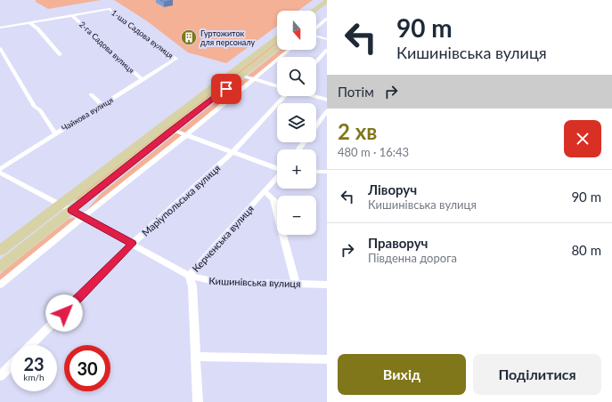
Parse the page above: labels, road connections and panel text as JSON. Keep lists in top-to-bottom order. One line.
{"streets":{"street":["1-ша Садова вулиця","2-га Садова вулиця","Чайкова вулиця","Маріупольська вулиця","Керченська вулиця","Кишинівська вулиця"]},"crossings":[["1-ша Садова вулиця","2-га Садова вулиця"],["1-ша Садова вулиця","Чайкова вулиця"],["2-га Садова вулиця","Чайкова вулиця"],["Маріупольська вулиця","Кишинівська вулиця"],["Керченська вулиця","Кишинівська вулиця"]],"places":{"building":["Гуртожиток для персоналу"]},"north":"bottom","page":{"turn":["90 m","Кишинівська вулиця"],"map_buttons":["+","−"],"then":"Потім","heading":["2 хв","480 m · 16:43"],"list":[{"name":"Ліворуч","note":"Кишинівська вулиця","value":"90 m"},{"name":"Праворуч","note":"Південна дорога","value":"80 m"}],"speed":"23 km/h","limit":"30","buttons":["Вихід","Поділитися"]}}
